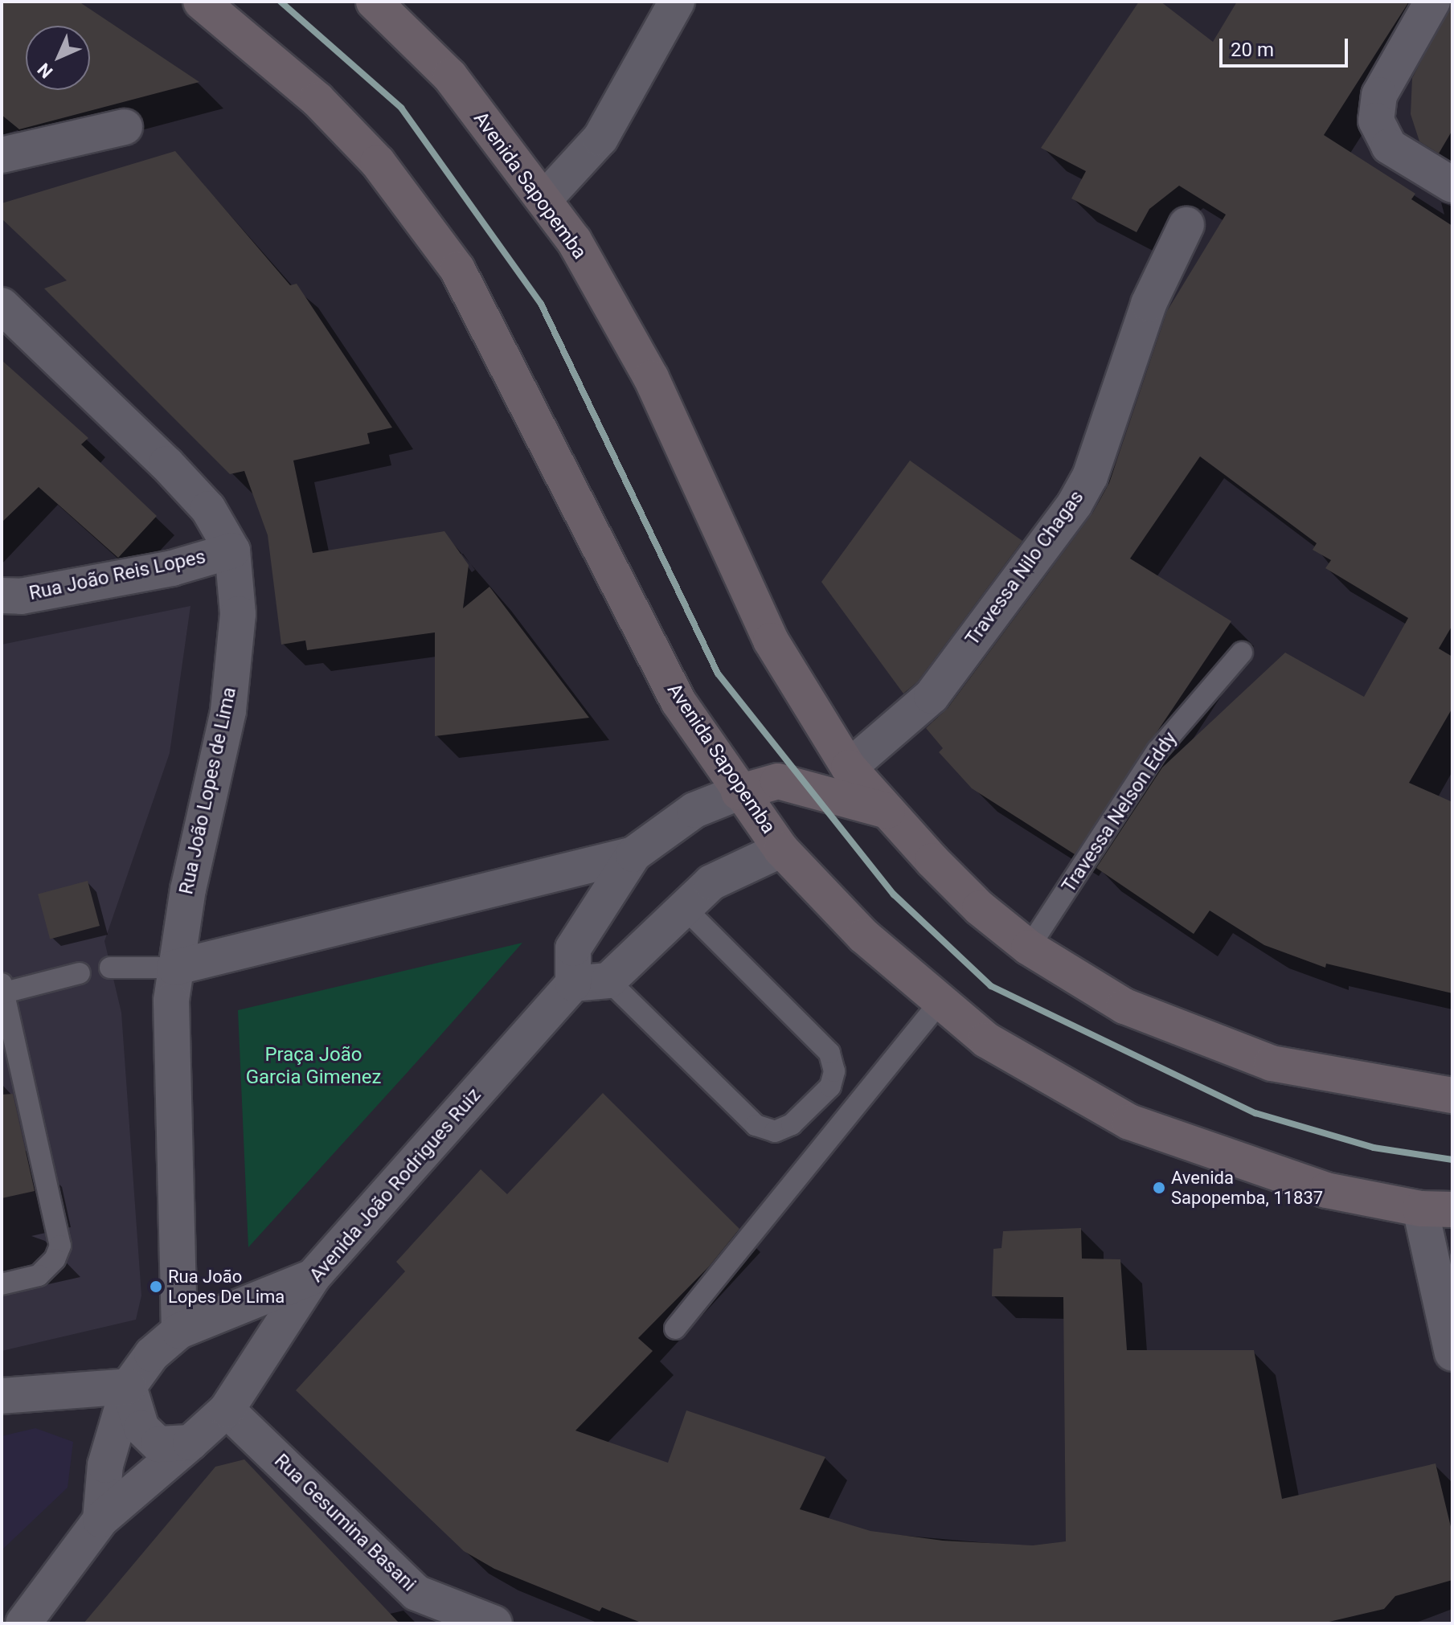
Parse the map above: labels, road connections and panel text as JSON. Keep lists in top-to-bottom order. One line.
{"streets":{"main road":["Avenida Sapopemba"],"street":["Travessa Nilo Chagas","Rua João Reis Lopes","Rua João Lopes de Lima","Avenida João Rodrigues Ruiz","Rua Gesumina Basani"],"lane":["Travessa Nelson Eddy"]},"crossings":[["Avenida Sapopemba","Travessa Nilo Chagas"],["Rua João Reis Lopes","Rua João Lopes de Lima"],["Avenida João Rodrigues Ruiz","Rua Gesumina Basani"]],"parks":["Praça João Garcia Gimenez"],"places":["Avenida Sapopemba, 11837","Rua João Lopes De Lima"],"scale_bar":"20 m","north":"bottom left"}
